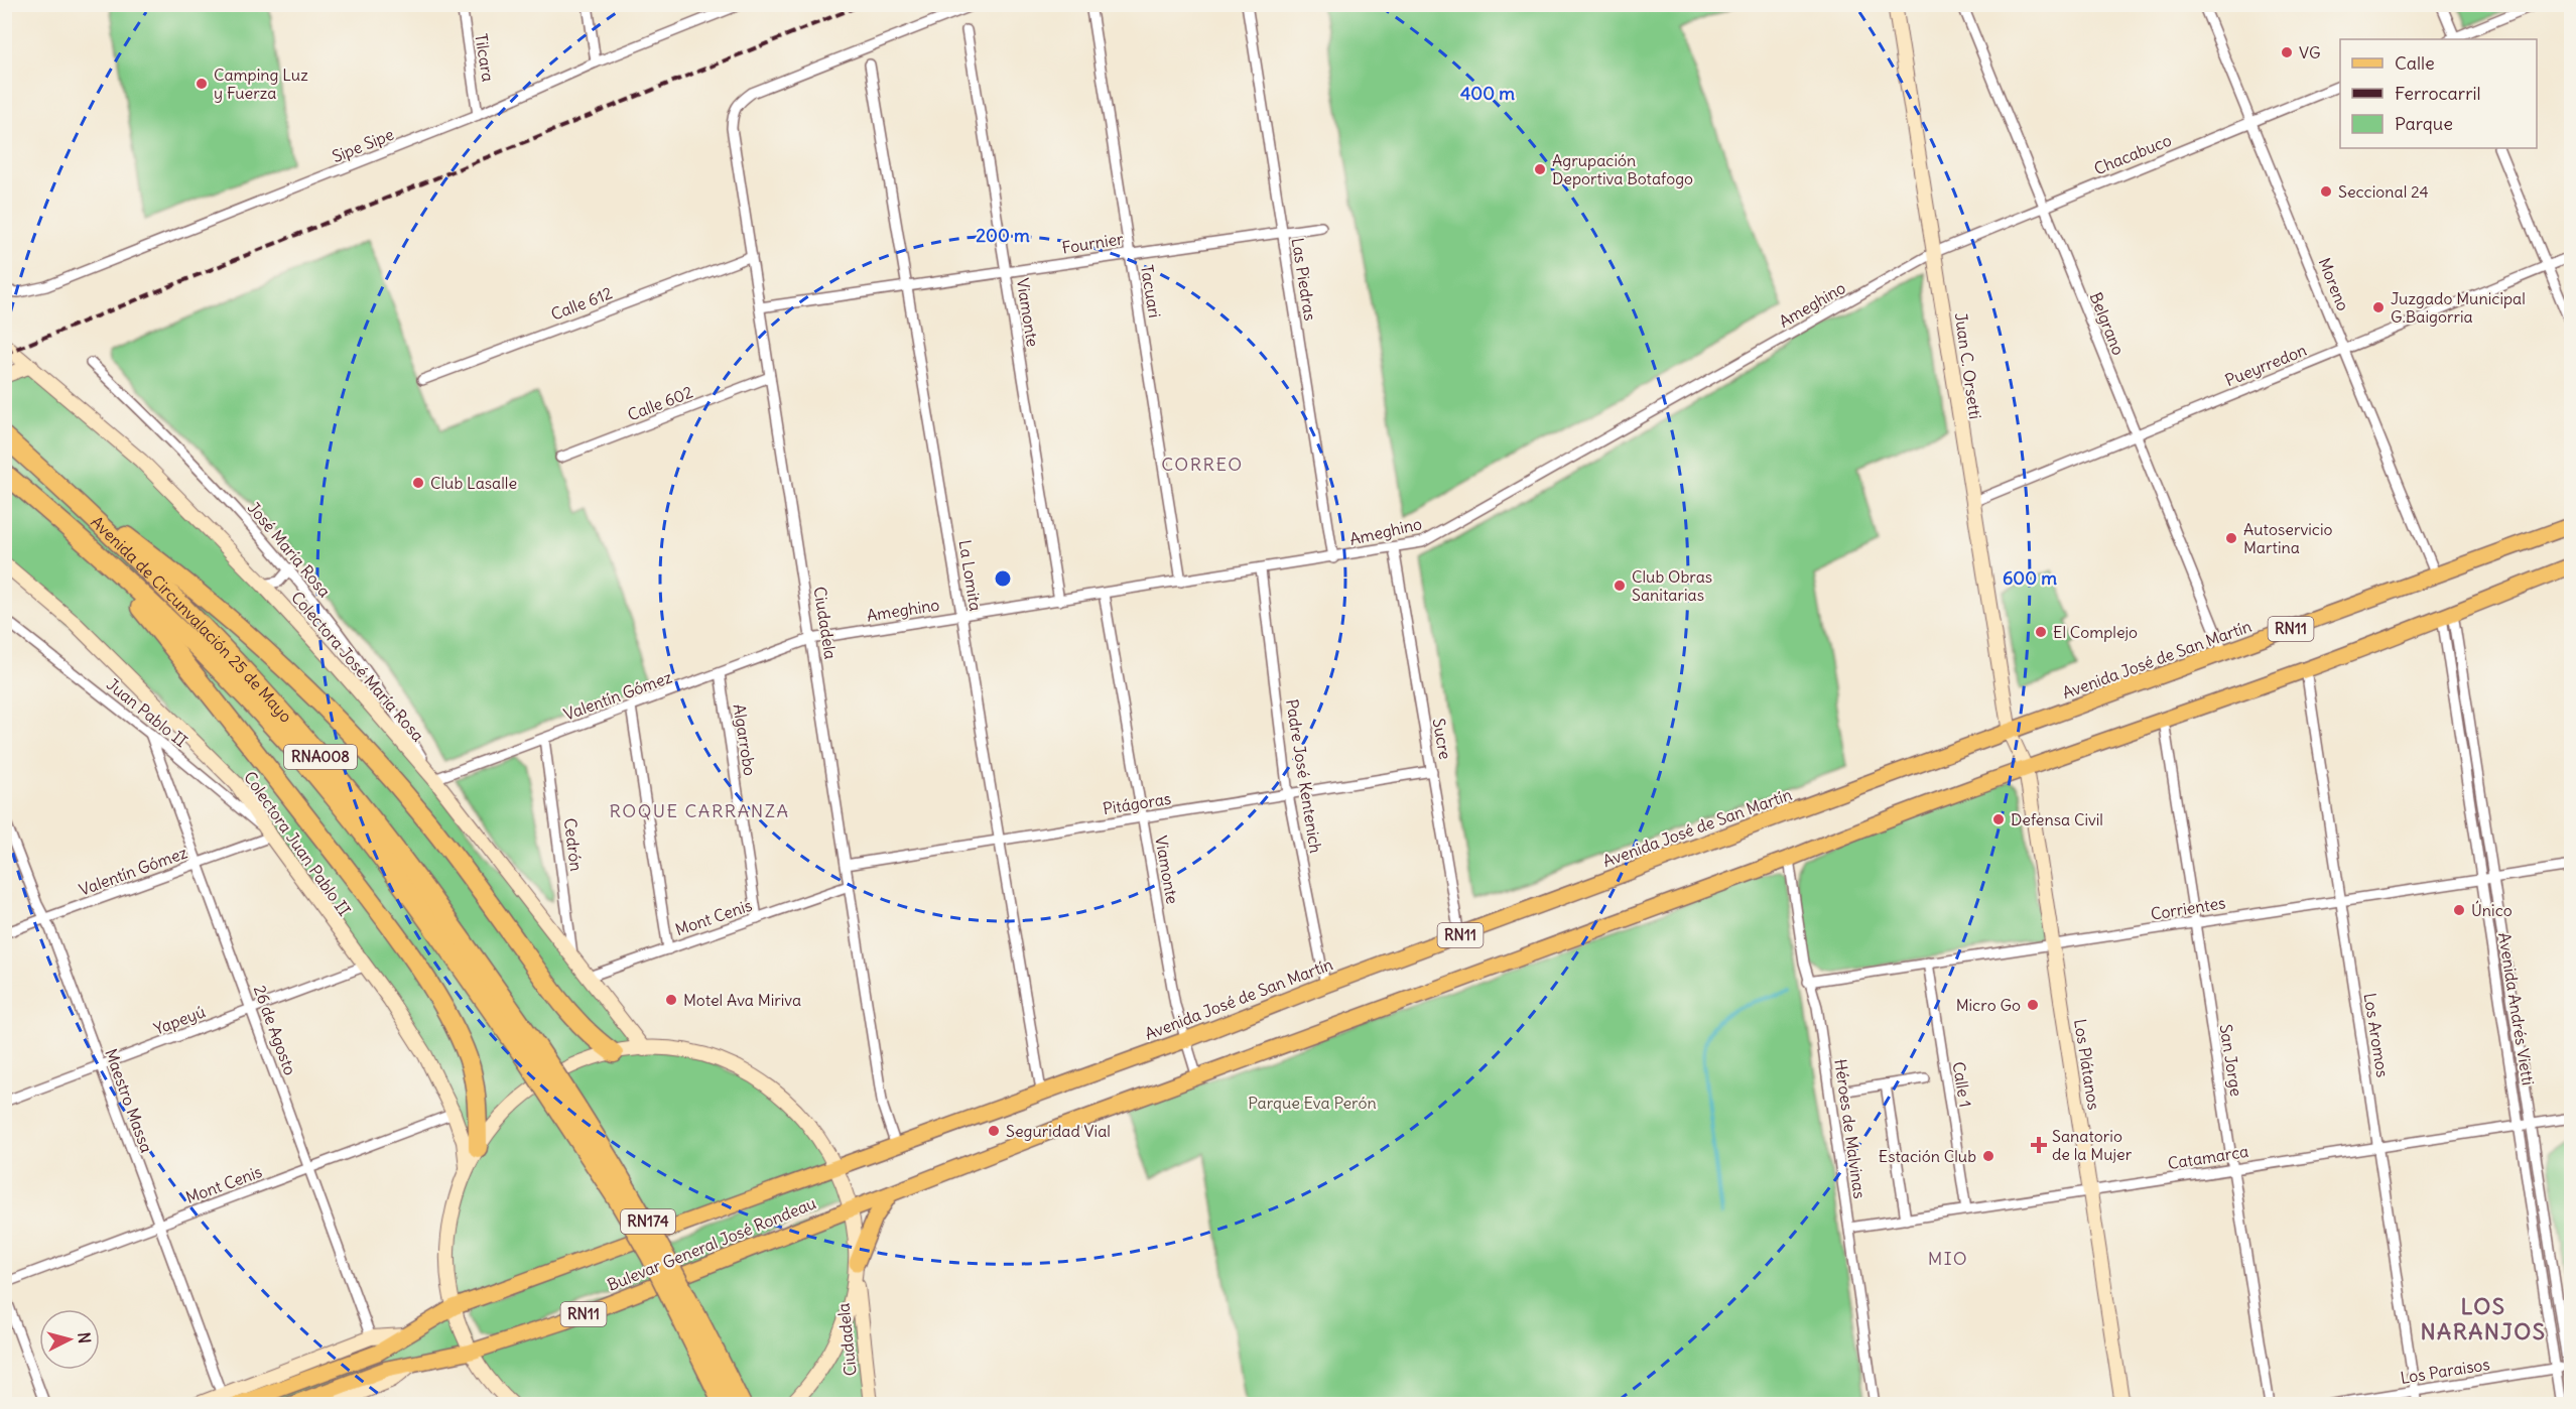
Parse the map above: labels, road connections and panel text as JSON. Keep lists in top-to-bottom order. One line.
{"streets":{"highway":["Avenida de Circunvalación 25 de Mayo","RNA008","RN174"],"main road":["Juan C. Orsetti","Ciudadela","RN11","Avenida José de San Martín","Colectora José María Rosa","Colectora Juan Pablo II","Los Plátanos","Bulevar General José Rondeau"],"street":["Tilcara","Sipe Sipe","Chacabuco","Fournier","Las Piedras","Moreno","Tacuari","Calle 612","Ameghino","Viamonte","Belgrano","Pueyrredon","Calle 602","José María Rosa","La Lomita","Valentín Gómez","Juan Pablo II","Sucre","Algarrobo","Padre José Kentenich","Pitágoras","Cedrón","Corrientes","Mont Cenis","Avenida Andrés Vietti","Yapeyú","26 de Agosto","Los Aromos","San Jorge","Calle 1","Maestro Massa","Héroes de Malvinas","Catamarca","Los Paraisos"]},"crossings":[["Tilcara","Sipe Sipe"],["Chacabuco","Moreno"],["Chacabuco","Ameghino"],["Chacabuco","Belgrano"],["Chacabuco","Juan C. Orsetti"],["Fournier","Las Piedras"],["Fournier","Tacuari"],["Fournier","Viamonte"],["Fournier","La Lomita"],["Fournier","Ciudadela"],["Las Piedras","Ameghino"],["Moreno","Pueyrredon"],["Moreno","Avenida José de San Martín"],["Tacuari","Ameghino"],["Calle 612","Ciudadela"],["Ameghino","Viamonte"],["Ameghino","Juan C. Orsetti"],["Ameghino","La Lomita"],["Ameghino","Ciudadela"],["Ameghino","Valentín Gómez"],["Ameghino","Sucre"],["Ameghino","Padre José Kentenich"],["Viamonte","RN11"],["Viamonte","Avenida José de San Martín"],["Viamonte","Pitágoras"],["Belgrano","Pueyrredon"],["Belgrano","Avenida José de San Martín"],["Pueyrredon","Juan C. Orsetti"],["Juan C. Orsetti","Avenida José de San Martín"],["Juan C. Orsetti","Los Plátanos"],["Calle 602","Ciudadela"],["José María Rosa","Colectora José María Rosa"],["José María Rosa","Valentín Gómez"],["La Lomita","Avenida José de San Martín"],["La Lomita","Pitágoras"],["Avenida de Circunvalación 25 de Mayo","RN174"],["Ciudadela","RN11"],["Ciudadela","Avenida José de San Martín"],["Ciudadela","Colectora José María Rosa"],["Ciudadela","Valentín Gómez"],["Ciudadela","Pitágoras"],["Ciudadela","Colectora Juan Pablo II"],["Ciudadela","Mont Cenis"],["Ciudadela","Bulevar General José Rondeau"],["RN11","Avenida Andrés Vietti"],["RN11","Los Aromos"],["RN11","San Jorge"],["RN11","Los Plátanos"],["RN11","Héroes de Malvinas"],["RN11","Bulevar General José Rondeau"],["Avenida José de San Martín","Sucre"],["Avenida José de San Martín","Padre José Kentenich"],["Avenida José de San Martín","Los Plátanos"],["Avenida José de San Martín","Bulevar General José Rondeau"],["Colectora José María Rosa","Valentín Gómez"],["Colectora José María Rosa","Cedrón"],["Colectora José María Rosa","Mont Cenis"],["Valentín Gómez","Juan Pablo II"],["Valentín Gómez","Algarrobo"],["Valentín Gómez","Colectora Juan Pablo II"],["Valentín Gómez","Cedrón"],["Valentín Gómez","26 de Agosto"],["Valentín Gómez","Maestro Massa"],["Juan Pablo II","Colectora Juan Pablo II"],["Juan Pablo II","26 de Agosto"],["Sucre","Pitágoras"],["Algarrobo","Mont Cenis"],["Padre José Kentenich","Pitágoras"],["Colectora Juan Pablo II","Mont Cenis"],["Colectora Juan Pablo II","Yapeyú"],["Corrientes","Avenida Andrés Vietti"],["Corrientes","Los Aromos"],["Corrientes","San Jorge"],["Corrientes","Los Plátanos"],["Corrientes","Calle 1"],["Corrientes","Héroes de Malvinas"],["Mont Cenis","26 de Agosto"],["Mont Cenis","Maestro Massa"],["Avenida Andrés Vietti","Catamarca"],["Avenida Andrés Vietti","Los Paraisos"],["Yapeyú","26 de Agosto"],["Yapeyú","Maestro Massa"],["26 de Agosto","Bulevar General José Rondeau"],["Los Aromos","Catamarca"],["Los Aromos","Los Paraisos"],["San Jorge","Catamarca"],["Los Plátanos","Catamarca"],["Calle 1","Catamarca"],["Maestro Massa","Bulevar General José Rondeau"],["Héroes de Malvinas","Catamarca"]],"districts":["CORREO","ROQUE CARRANZA","MIO","LOS NARANJOS"],"parks":["Parque Eva Perón"],"places":{"other":["VG","Camping Luz y Fuerza","Agrupación Deportiva Botafogo","Seccional 24","Juzgado Municipal G.Baigorria","Club Lasalle","Autoservicio Martina","Club Obras Sanitarias","El Complejo","Defensa Civil","Único","Motel Ava Miriva","Micro Go","Seguridad Vial","Estación Club"],"health":["Sanatorio de la Mujer"]},"legend":["Calle","Ferrocarril","Parque"],"north":"right","rings":["400 m","200 m","600 m"]}
